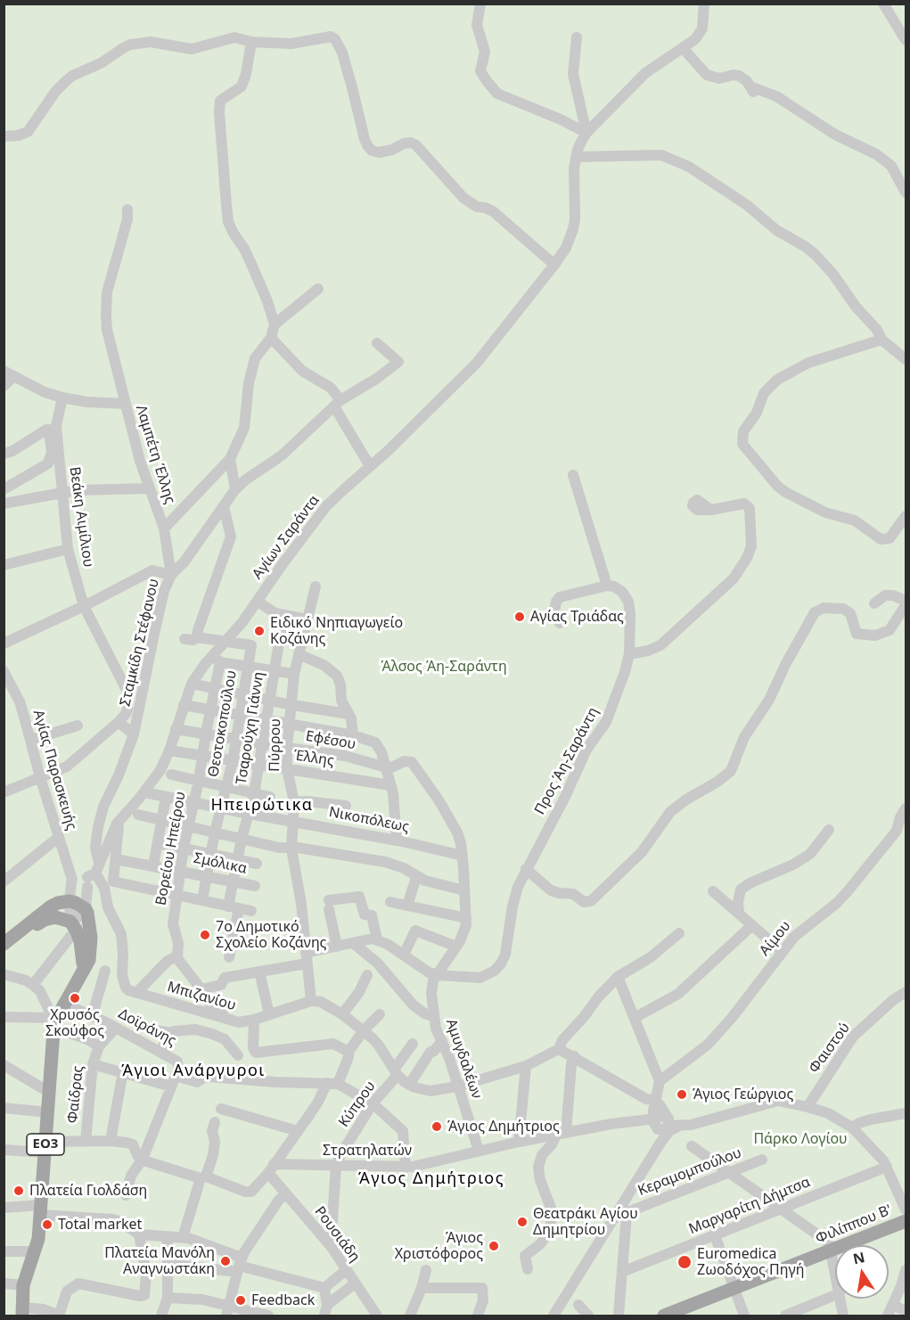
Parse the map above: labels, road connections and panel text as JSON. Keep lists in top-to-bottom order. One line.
{"streets":{"main road":["ΕΟ3","Φιλίππου Β'"],"street":["Λαμπέτη Έλλης","Βεάκη Αιμίλιου","Αγίων Σαράντα","Σταμκίδη Στέφανου","Θεοτοκοπούλου","Τσαρούχη Γιάννη","Εφέσου","Πύρρου","Έλλης","Προς Άη-Σαράντη","Αγίας Παρασκευής","Νικοπόλεως","Βορείου Ηπείρου","Σμόλικα","Αίμου","Μπιζανίου","Δοϊράνης","Φαιστού","Αμυγδαλέων","Φαίδρας","Κύπρου","Στρατηλατών","Κεραμομπούλου","Μαργαρίτη Δήμτσα","Ρουσιάδη"]},"crossings":[["Λαμπέτη Έλλης","Βεάκη Αιμίλιου"],["Λαμπέτη Έλλης","Σταμκίδη Στέφανου"],["Αγίων Σαράντα","Σταμκίδη Στέφανου"],["Αγίων Σαράντα","Θεοτοκοπούλου"],["Αγίων Σαράντα","Εφέσου"],["Αγίων Σαράντα","Έλλης"],["Αγίων Σαράντα","Αγίας Παρασκευής"],["Αγίων Σαράντα","Νικοπόλεως"],["Αγίων Σαράντα","Βορείου Ηπείρου"],["Σταμκίδη Στέφανου","Αγίας Παρασκευής"],["Θεοτοκοπούλου","Εφέσου"],["Θεοτοκοπούλου","Έλλης"],["Θεοτοκοπούλου","Νικοπόλεως"],["Θεοτοκοπούλου","Σμόλικα"],["Τσαρούχη Γιάννη","Εφέσου"],["Τσαρούχη Γιάννη","Έλλης"],["Τσαρούχη Γιάννη","Νικοπόλεως"],["Τσαρούχη Γιάννη","Σμόλικα"],["Εφέσου","Πύρρου"],["Εφέσου","Βορείου Ηπείρου"],["Εφέσου","Αμυγδαλέων"],["Πύρρου","Έλλης"],["Πύρρου","Νικοπόλεως"],["Πύρρου","Μπιζανίου"],["Έλλης","Βορείου Ηπείρου"],["Προς Άη-Σαράντη","Αμυγδαλέων"],["Νικοπόλεως","Βορείου Ηπείρου"],["Νικοπόλεως","Αμυγδαλέων"],["Βορείου Ηπείρου","Σμόλικα"],["Βορείου Ηπείρου","Μπιζανίου"],["Δοϊράνης","Φαίδρας"],["Δοϊράνης","ΕΟ3"],["Φαιστού","Στρατηλατών"],["Αμυγδαλέων","Στρατηλατών"],["Κύπρου","Στρατηλατών"],["Κύπρου","Ρουσιάδη"],["Στρατηλατών","Μαργαρίτη Δήμτσα"],["Στρατηλατών","Ρουσιάδη"],["Κεραμομπούλου","Μαργαρίτη Δήμτσα"]],"districts":["Ηπειρώτικα","Άγιοι Ανάργυροι","Άγιος Δημήτριος"],"parks":["Άλσος Άη-Σαράντη","Πάρκο Λογίου"],"places":["Αγίας Τριάδας","Ειδικό Νηπιαγωγείο Κοζάνης","7ο Δημοτικό Σχολείο Κοζάνης","Χρυσός Σκούφος","Άγιος Γεώργιος","Άγιος Δημήτριος","Πλατεία Γιολδάση","Θεατράκι Αγίου Δημητρίου","Total market","Άγιος Χριστόφορος","Πλατεία Μανόλη Αναγνωστάκη","Euromedica Ζωοδόχος Πηγή","Feedback"],"north":"top"}
